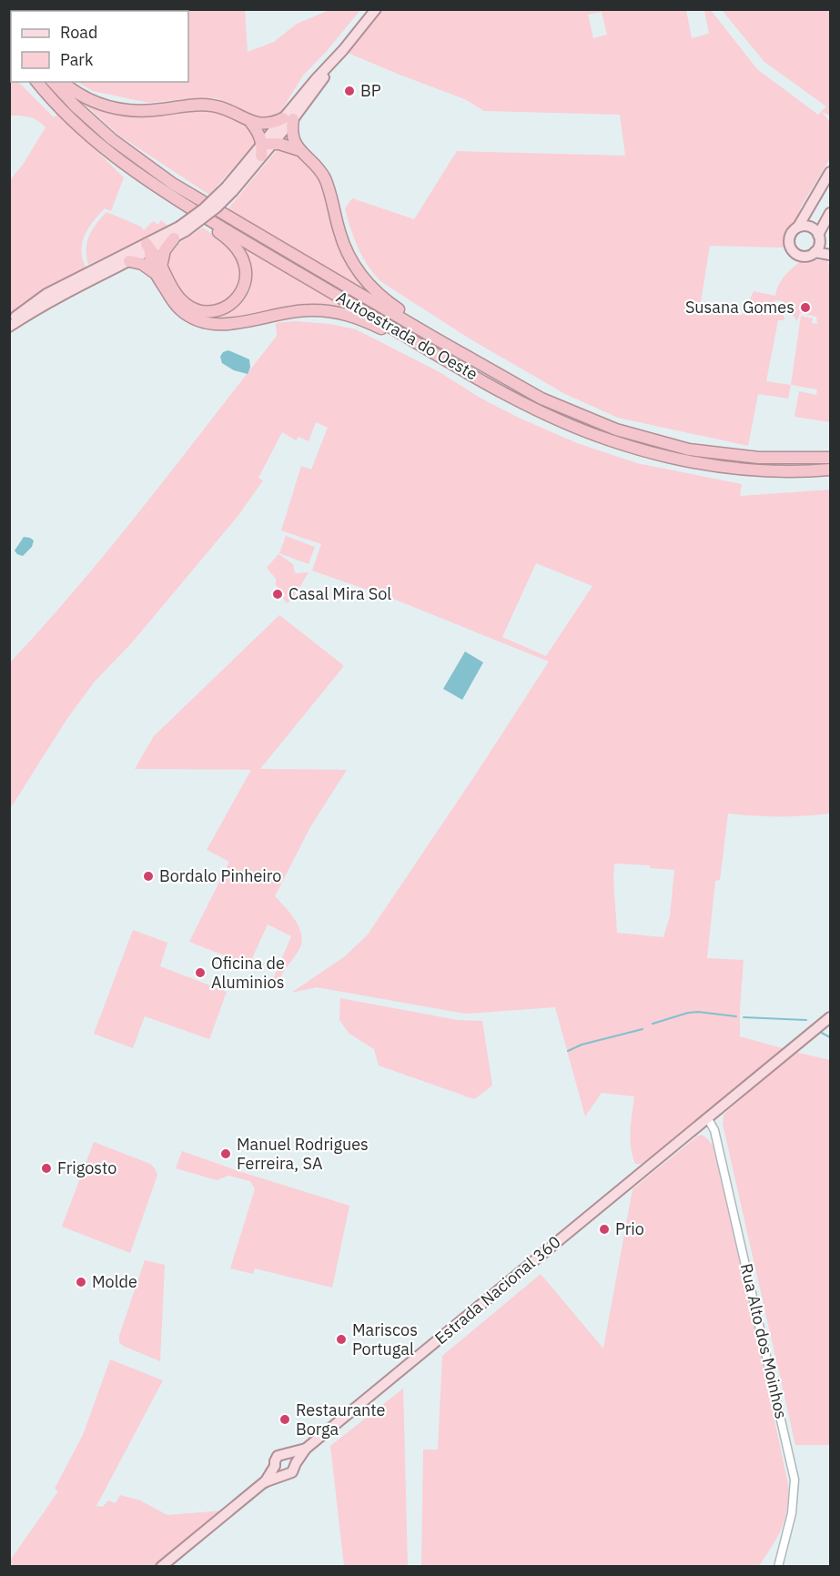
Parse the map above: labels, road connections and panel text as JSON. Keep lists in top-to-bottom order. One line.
{"streets":{"highway":["Autoestrada do Oeste"],"main road":["Estrada Nacional 360"],"street":["Rua Alto dos Moinhos"]},"crossings":[["Estrada Nacional 360","Rua Alto dos Moinhos"]],"places":["BP","Susana Gomes","Casal Mira Sol","Bordalo Pinheiro","Oficina de Aluminios","Manuel Rodrigues Ferreira, SA","Frigosto","Prio","Molde","Mariscos Portugal","Restaurante Borga"],"legend":["Road","Park"]}
